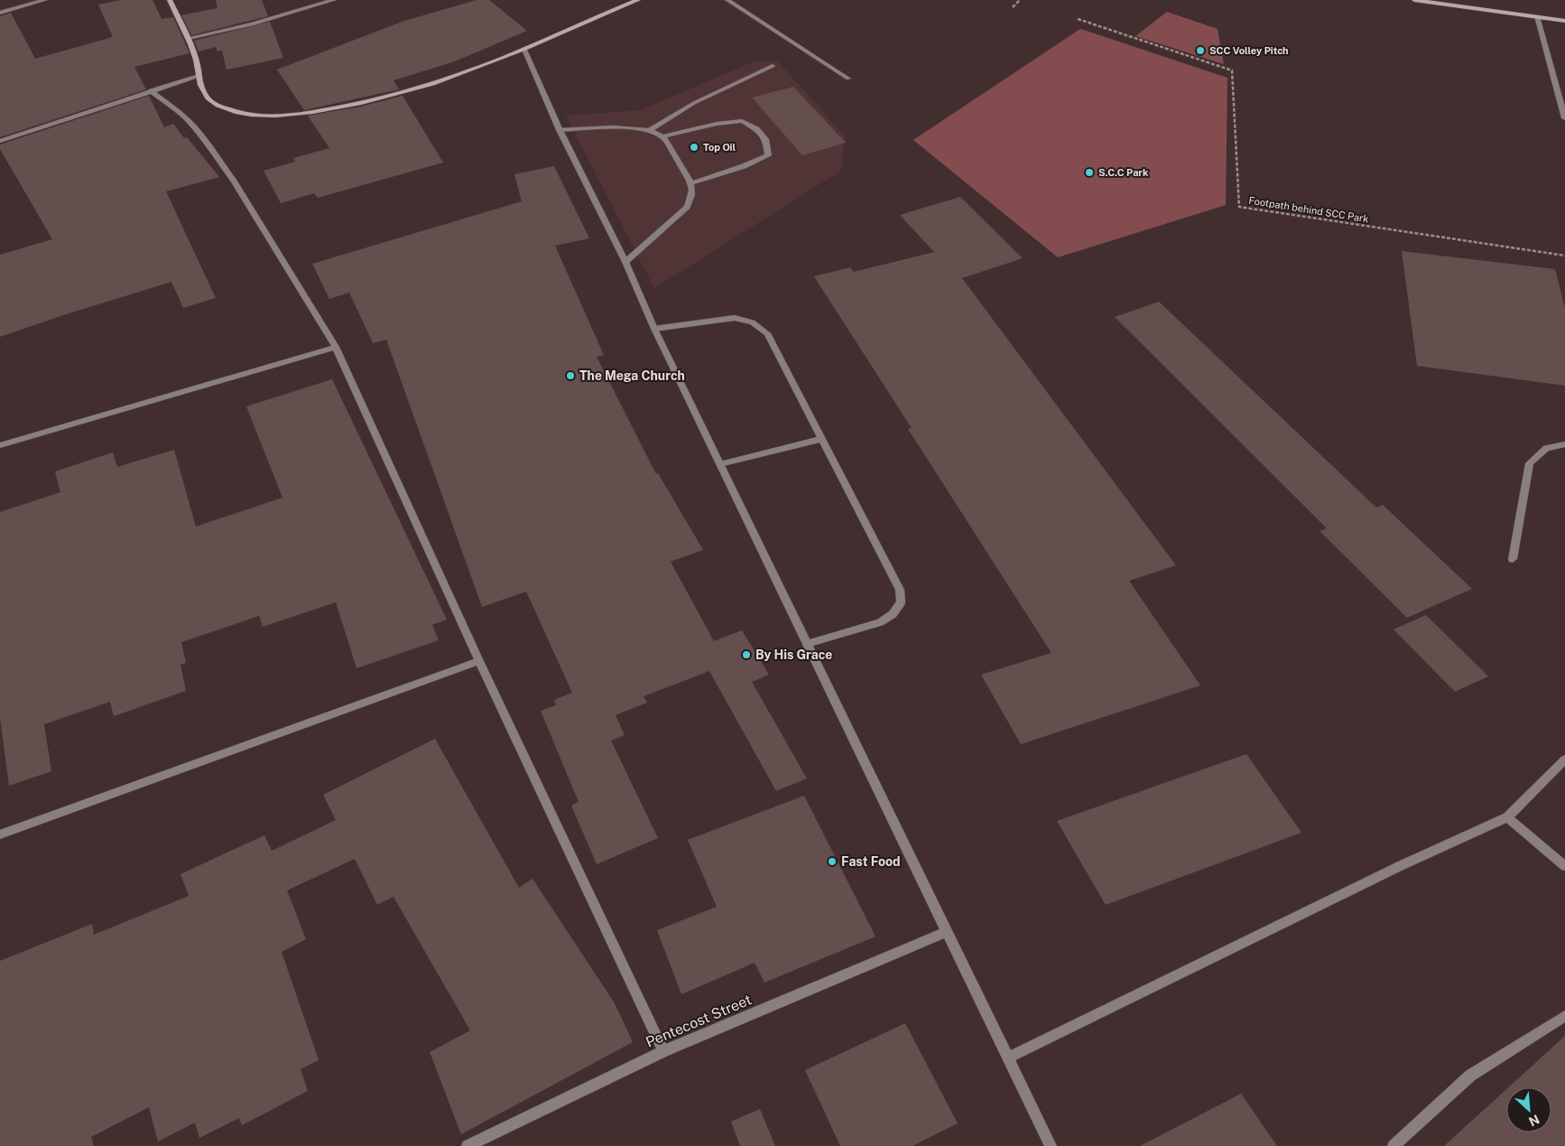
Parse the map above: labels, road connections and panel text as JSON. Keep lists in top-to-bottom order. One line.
{"streets":{"street":["Pentecost Street"],"path":["Footpath behind SCC Park"]},"places":["SCC Volley Pitch","Top Oil","S.C.C Park","The Mega Church","By His Grace","Fast Food"],"north":"bottom right"}
